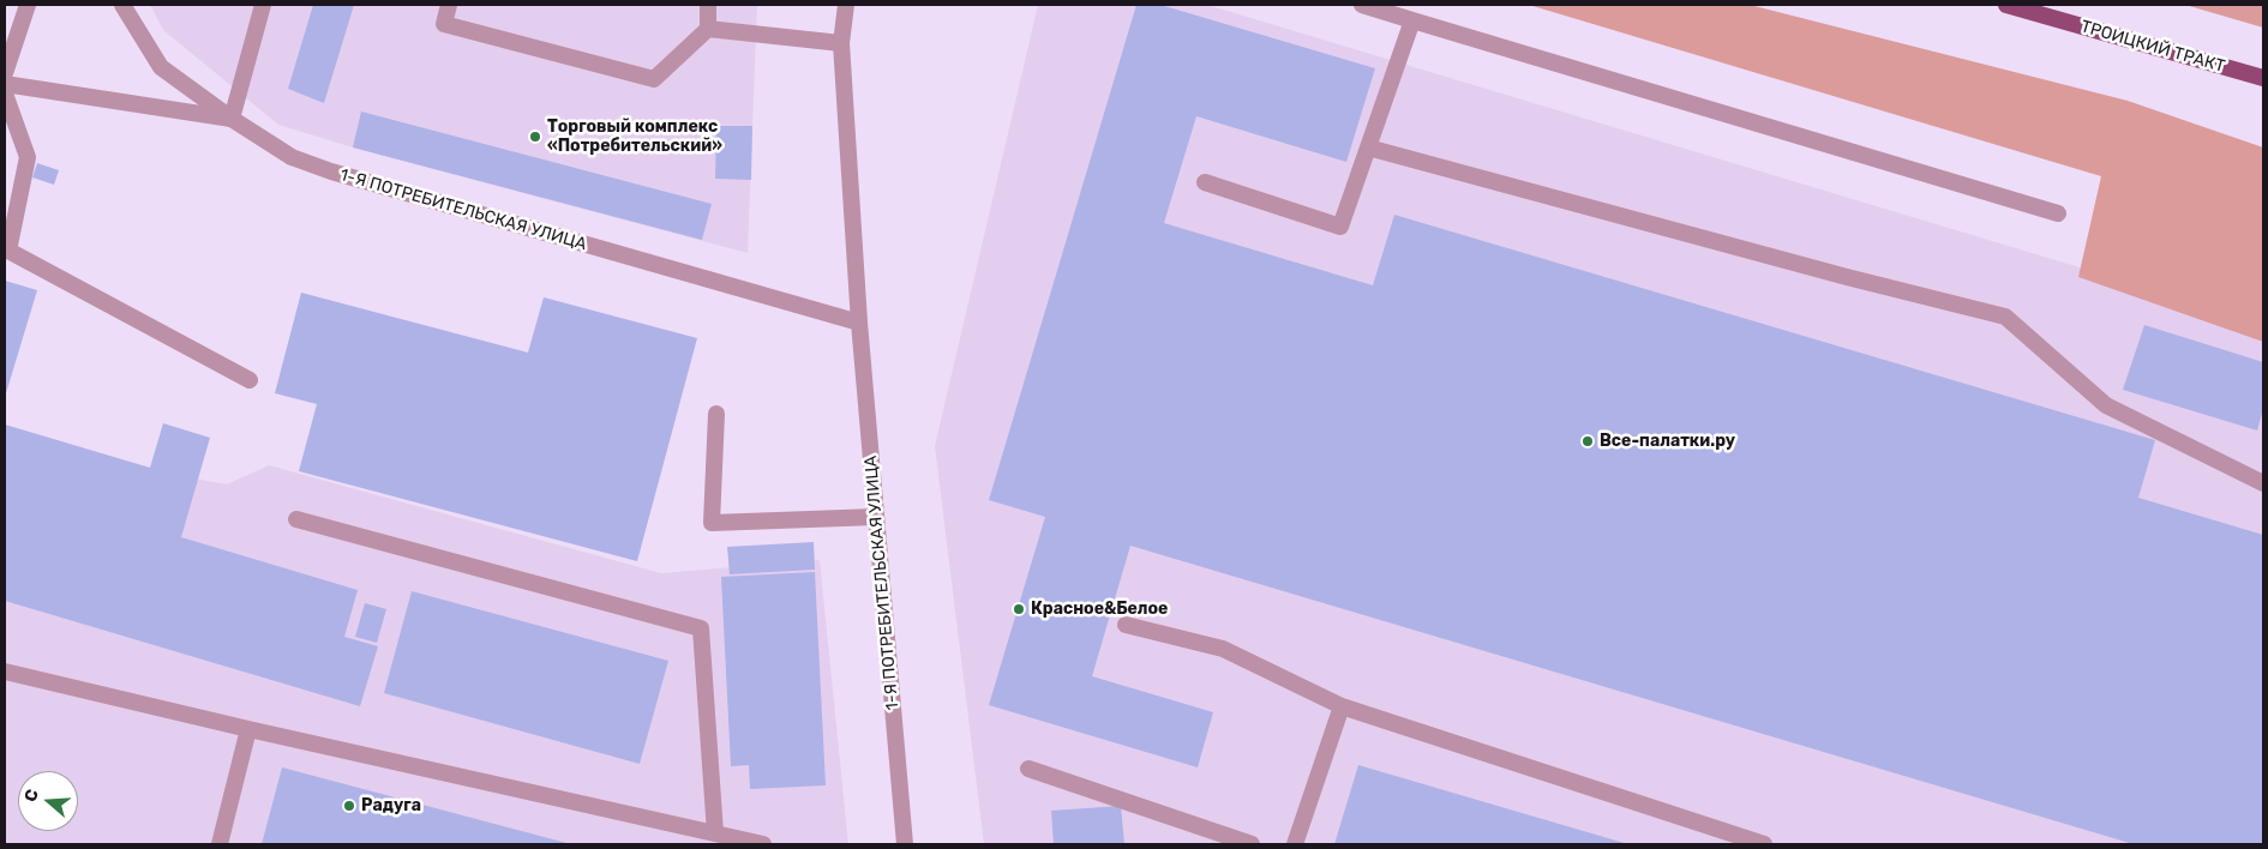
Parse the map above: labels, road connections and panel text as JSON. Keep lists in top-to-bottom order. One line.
{"streets":{"main road":["ТРОИЦКИЙ ТРАКТ"],"street":["1-Я ПОТРЕБИТЕЛЬСКАЯ УЛИЦА"]},"places":["Торговый комплекс «Потребительский»","Все-палатки.ру","Красное&Белое","Радуга"],"north":"left"}
